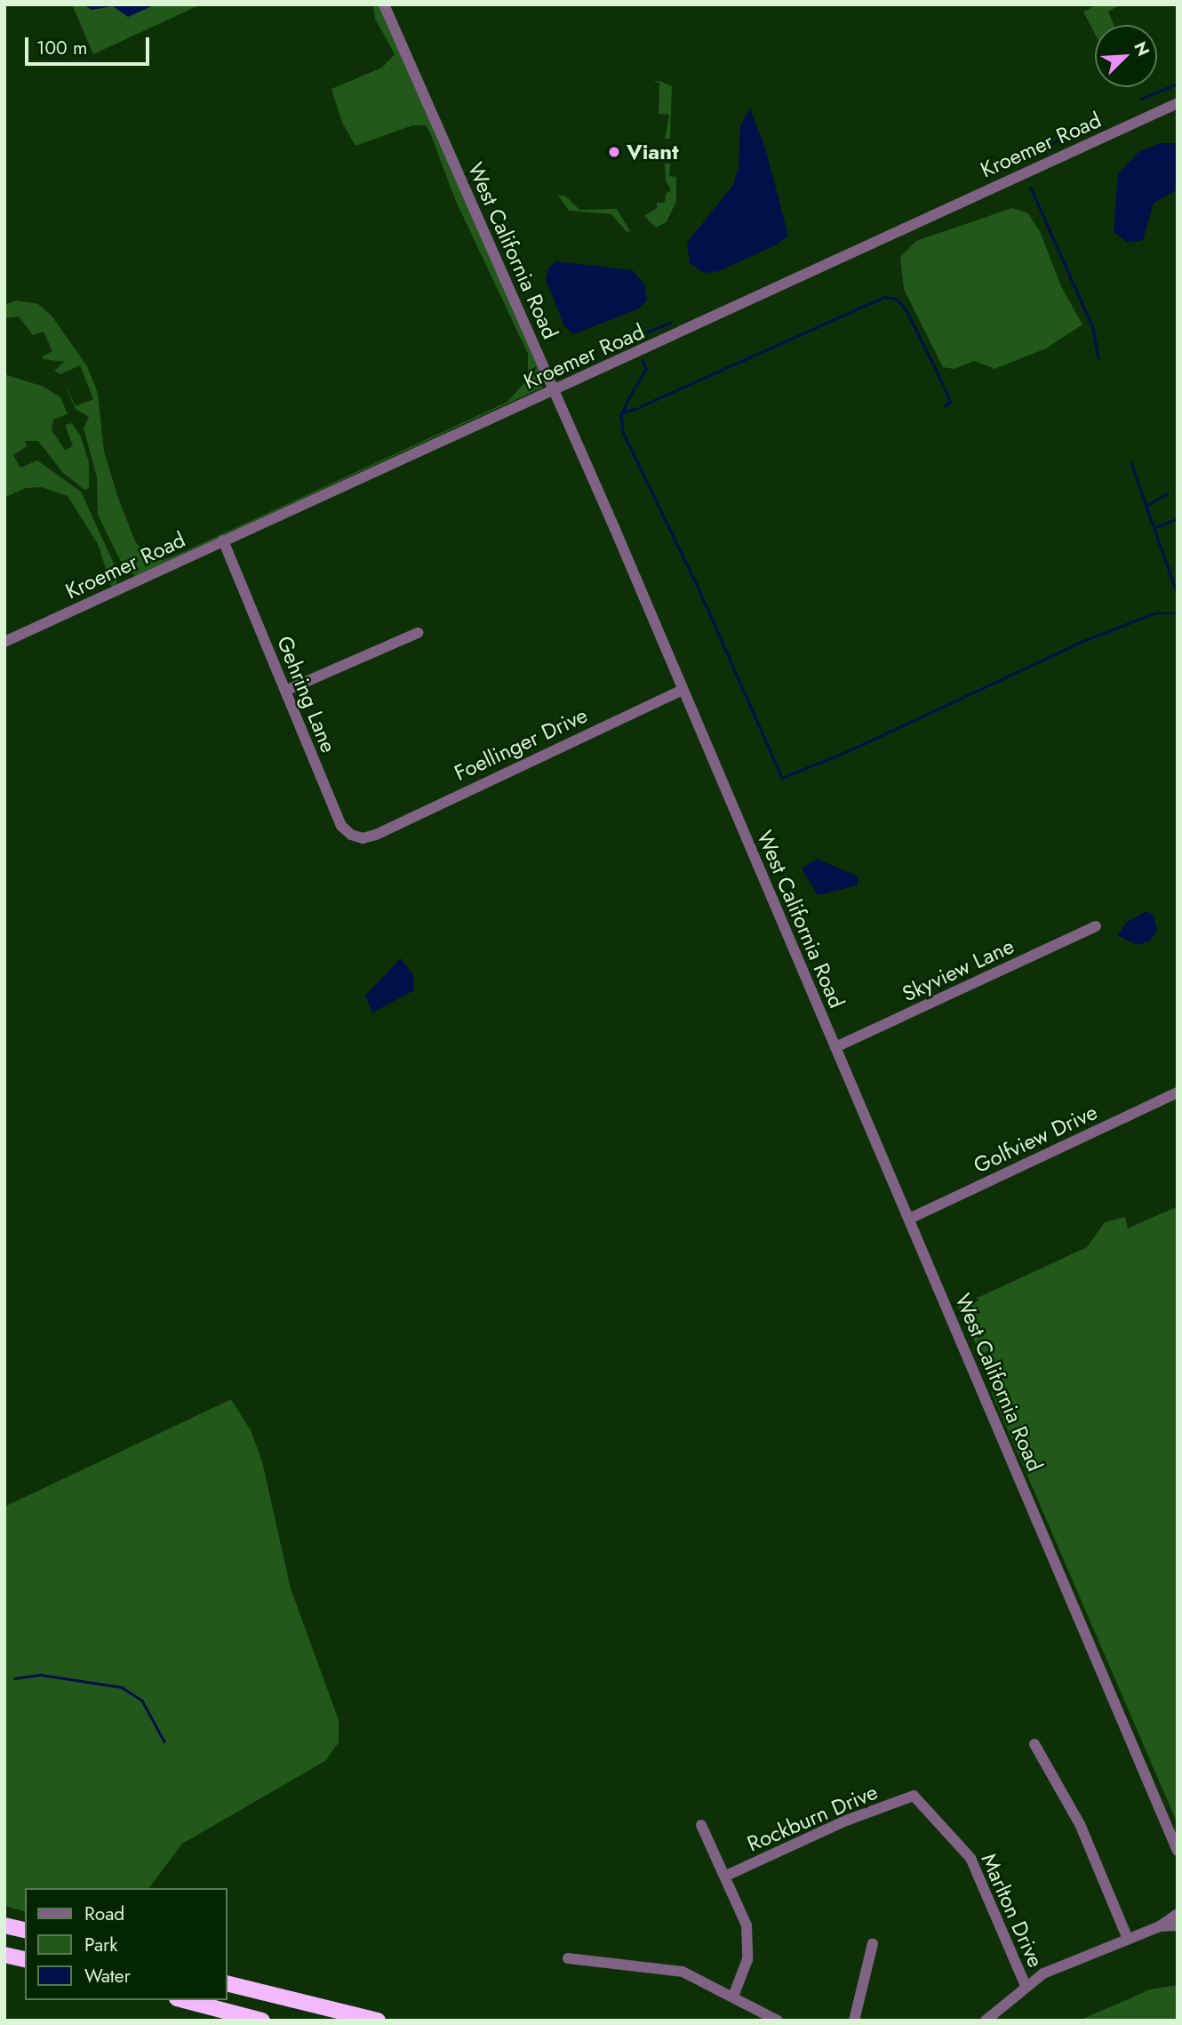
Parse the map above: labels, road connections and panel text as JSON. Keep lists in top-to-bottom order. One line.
{"streets":{"street":["Kroemer Road","West California Road","Gehring Lane","Foellinger Drive","Skyview Lane","Golfview Drive","Rockburn Drive","Marlton Drive"]},"crossings":[["Kroemer Road","West California Road"],["Kroemer Road","Gehring Lane"],["West California Road","Foellinger Drive"],["West California Road","Skyview Lane"],["West California Road","Golfview Drive"],["Gehring Lane","Foellinger Drive"],["Rockburn Drive","Marlton Drive"]],"places":["Viant"],"legend":["Road","Park","Water"],"scale_bar":"100 m","north":"top right"}
